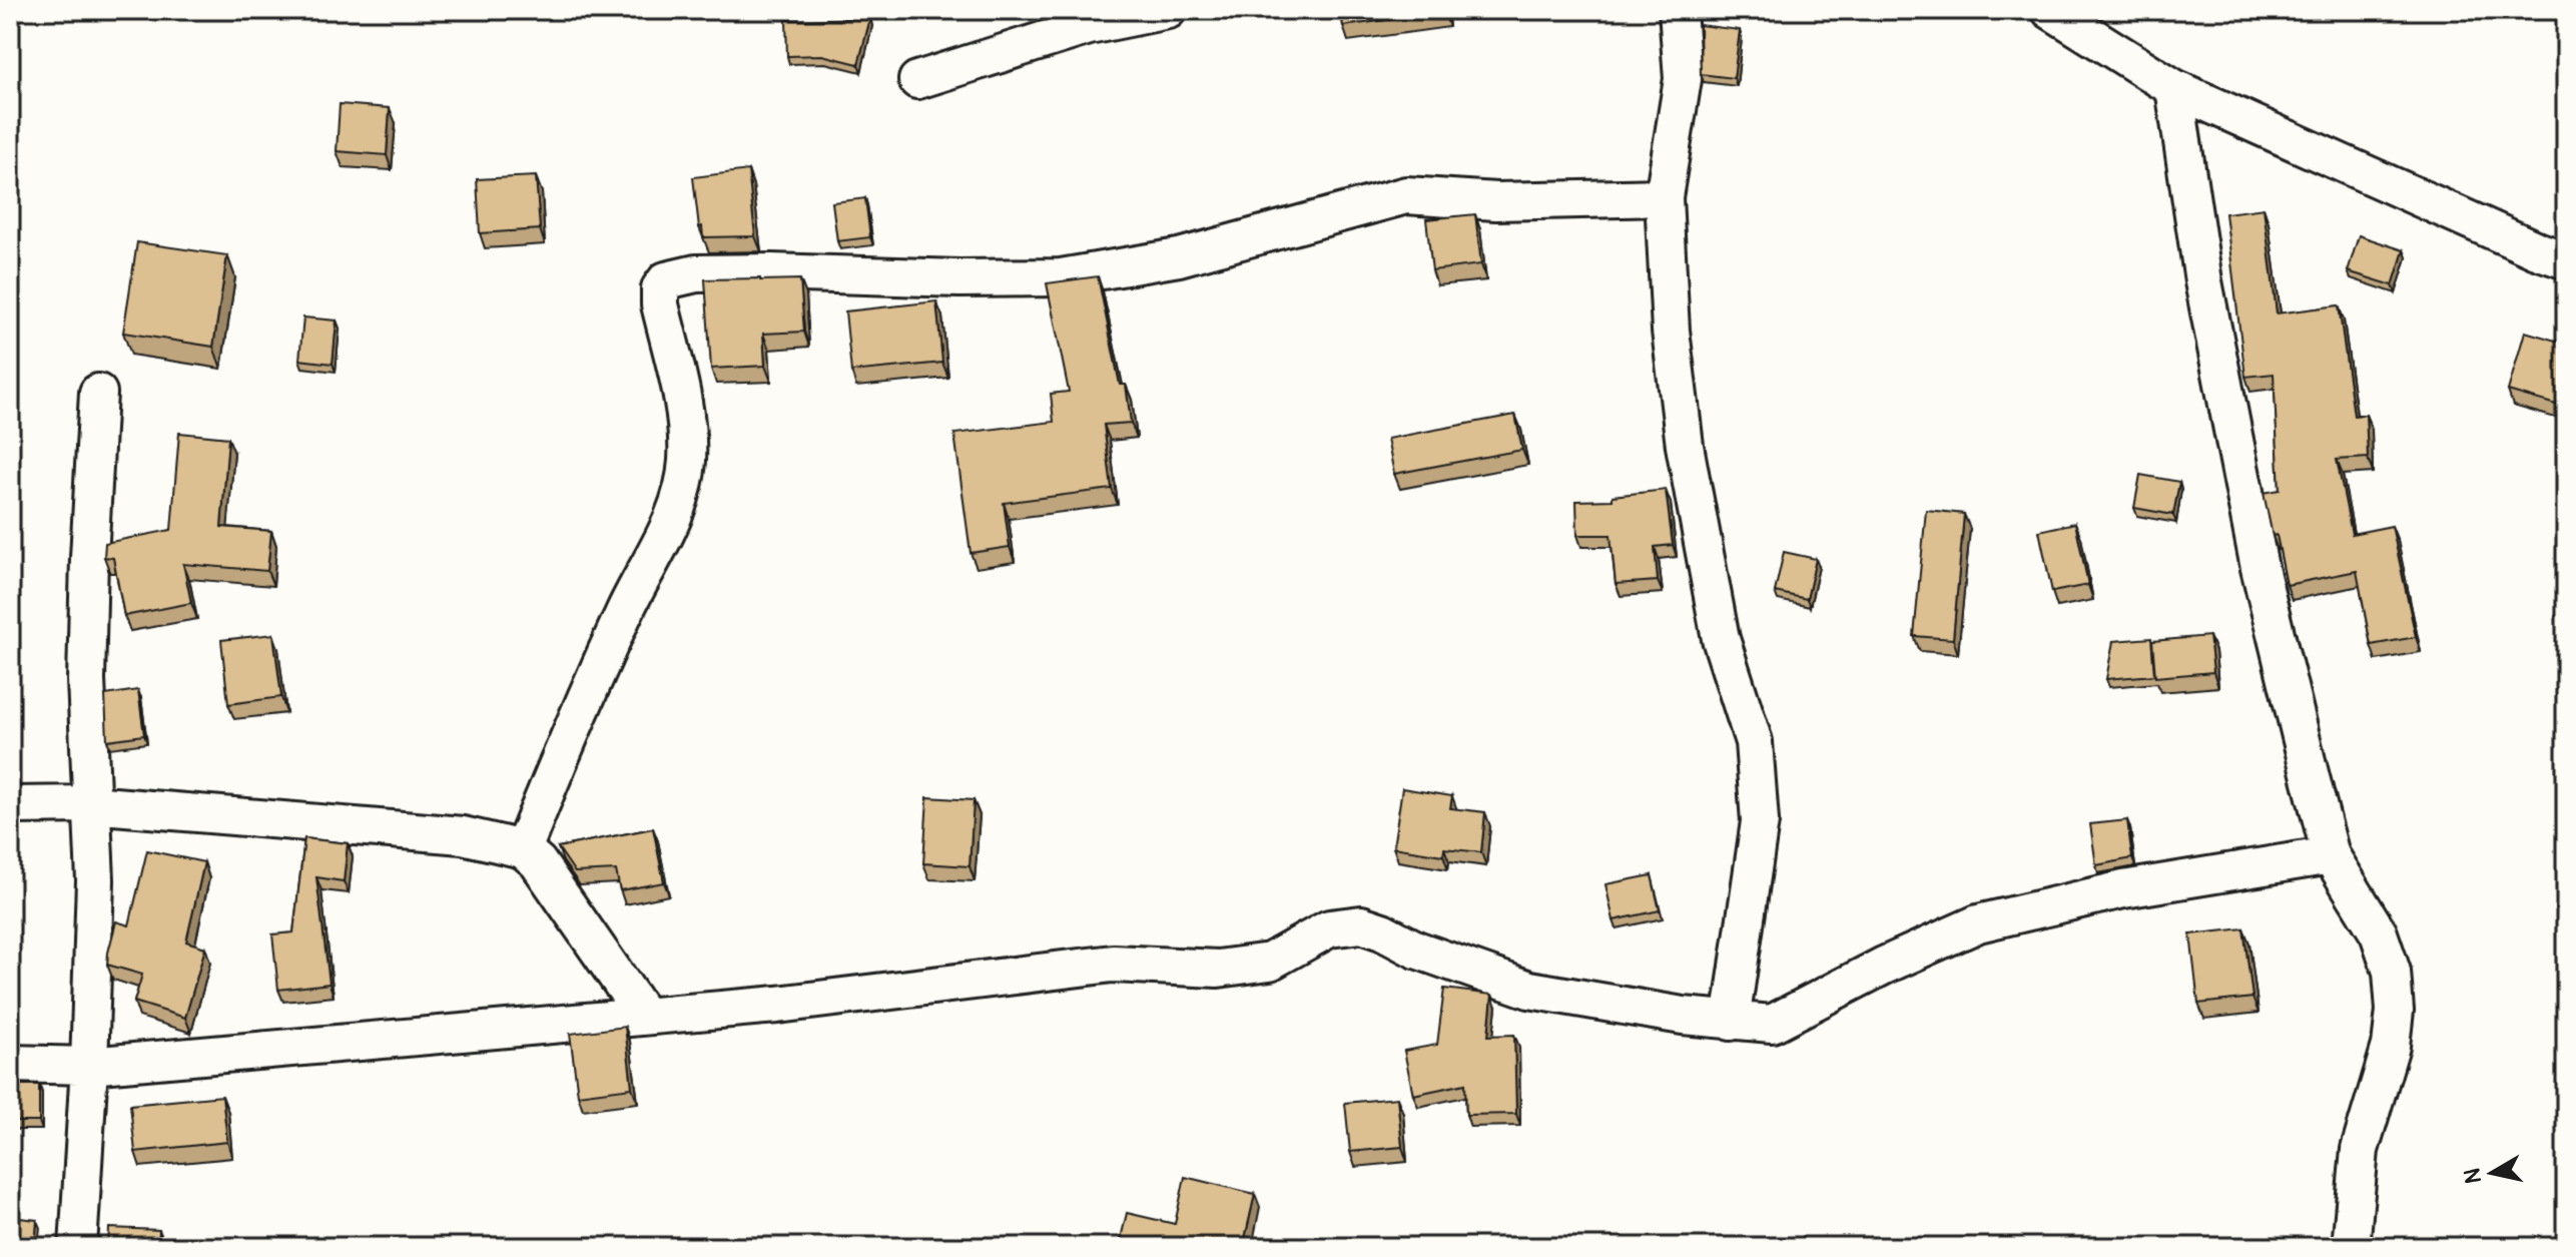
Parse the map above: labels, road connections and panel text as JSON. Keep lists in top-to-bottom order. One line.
{"north":"left"}
